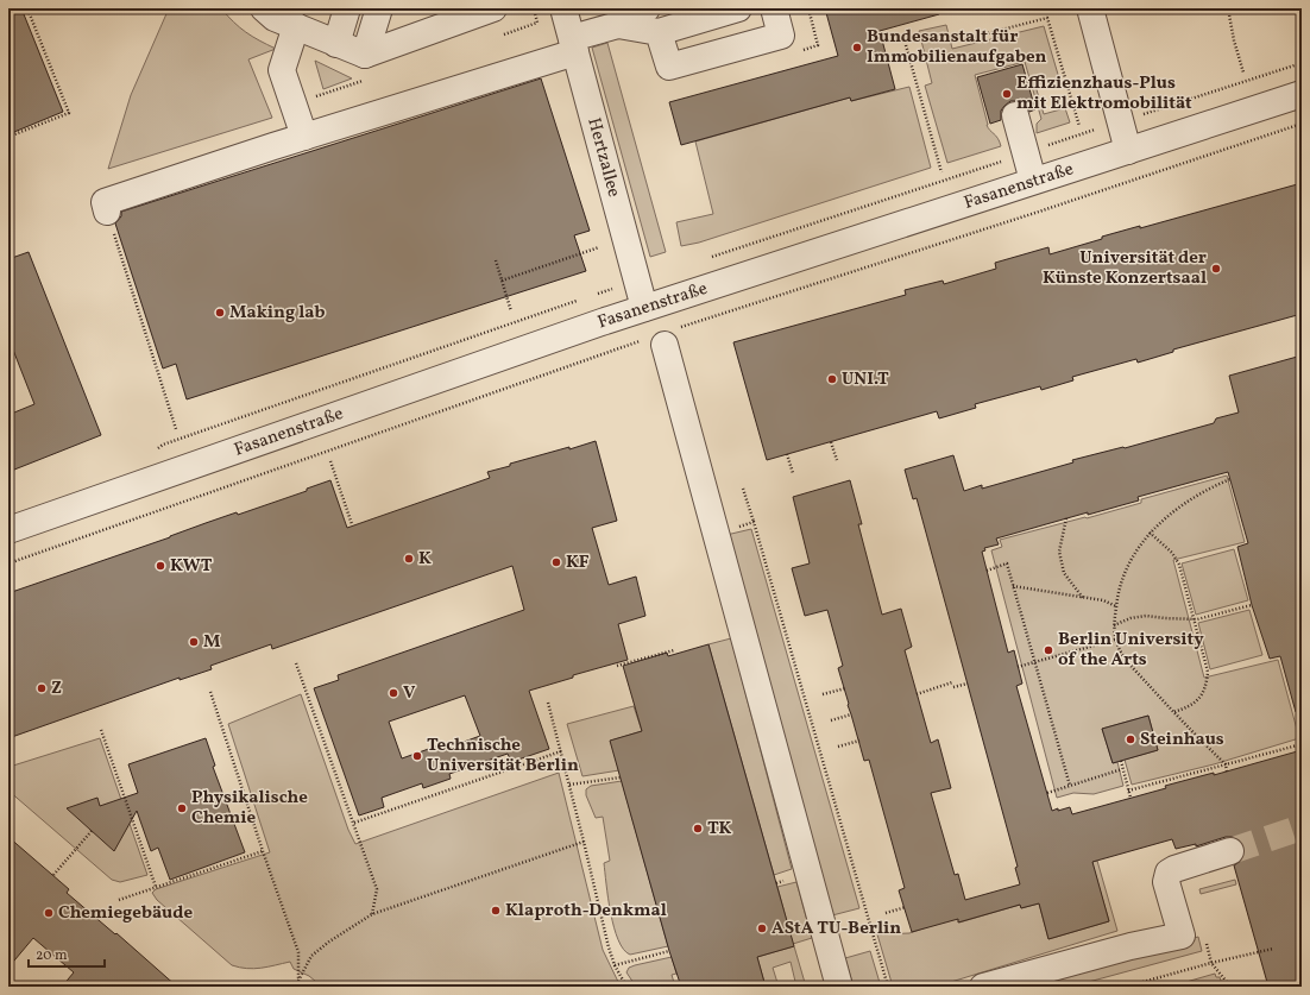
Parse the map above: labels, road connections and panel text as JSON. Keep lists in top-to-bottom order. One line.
{"streets":{"street":["Hertzallee","Fasanenstraße"]},"crossings":[["Hertzallee","Fasanenstraße"]],"places":["Bundesanstalt für Immobilienaufgaben","Effizienzhaus-Plus mit Elektromobilität","Universität der Künste Konzertsaal","Making lab","UNI.T","K","KF","KWT","M","Berlin University of the Arts","Z","V","Steinhaus","Technische Universität Berlin","Physikalische Chemie","TK","Klaproth-Denkmal","Chemiegebäude","AStA TU-Berlin"],"scale_bar":"20 m"}
